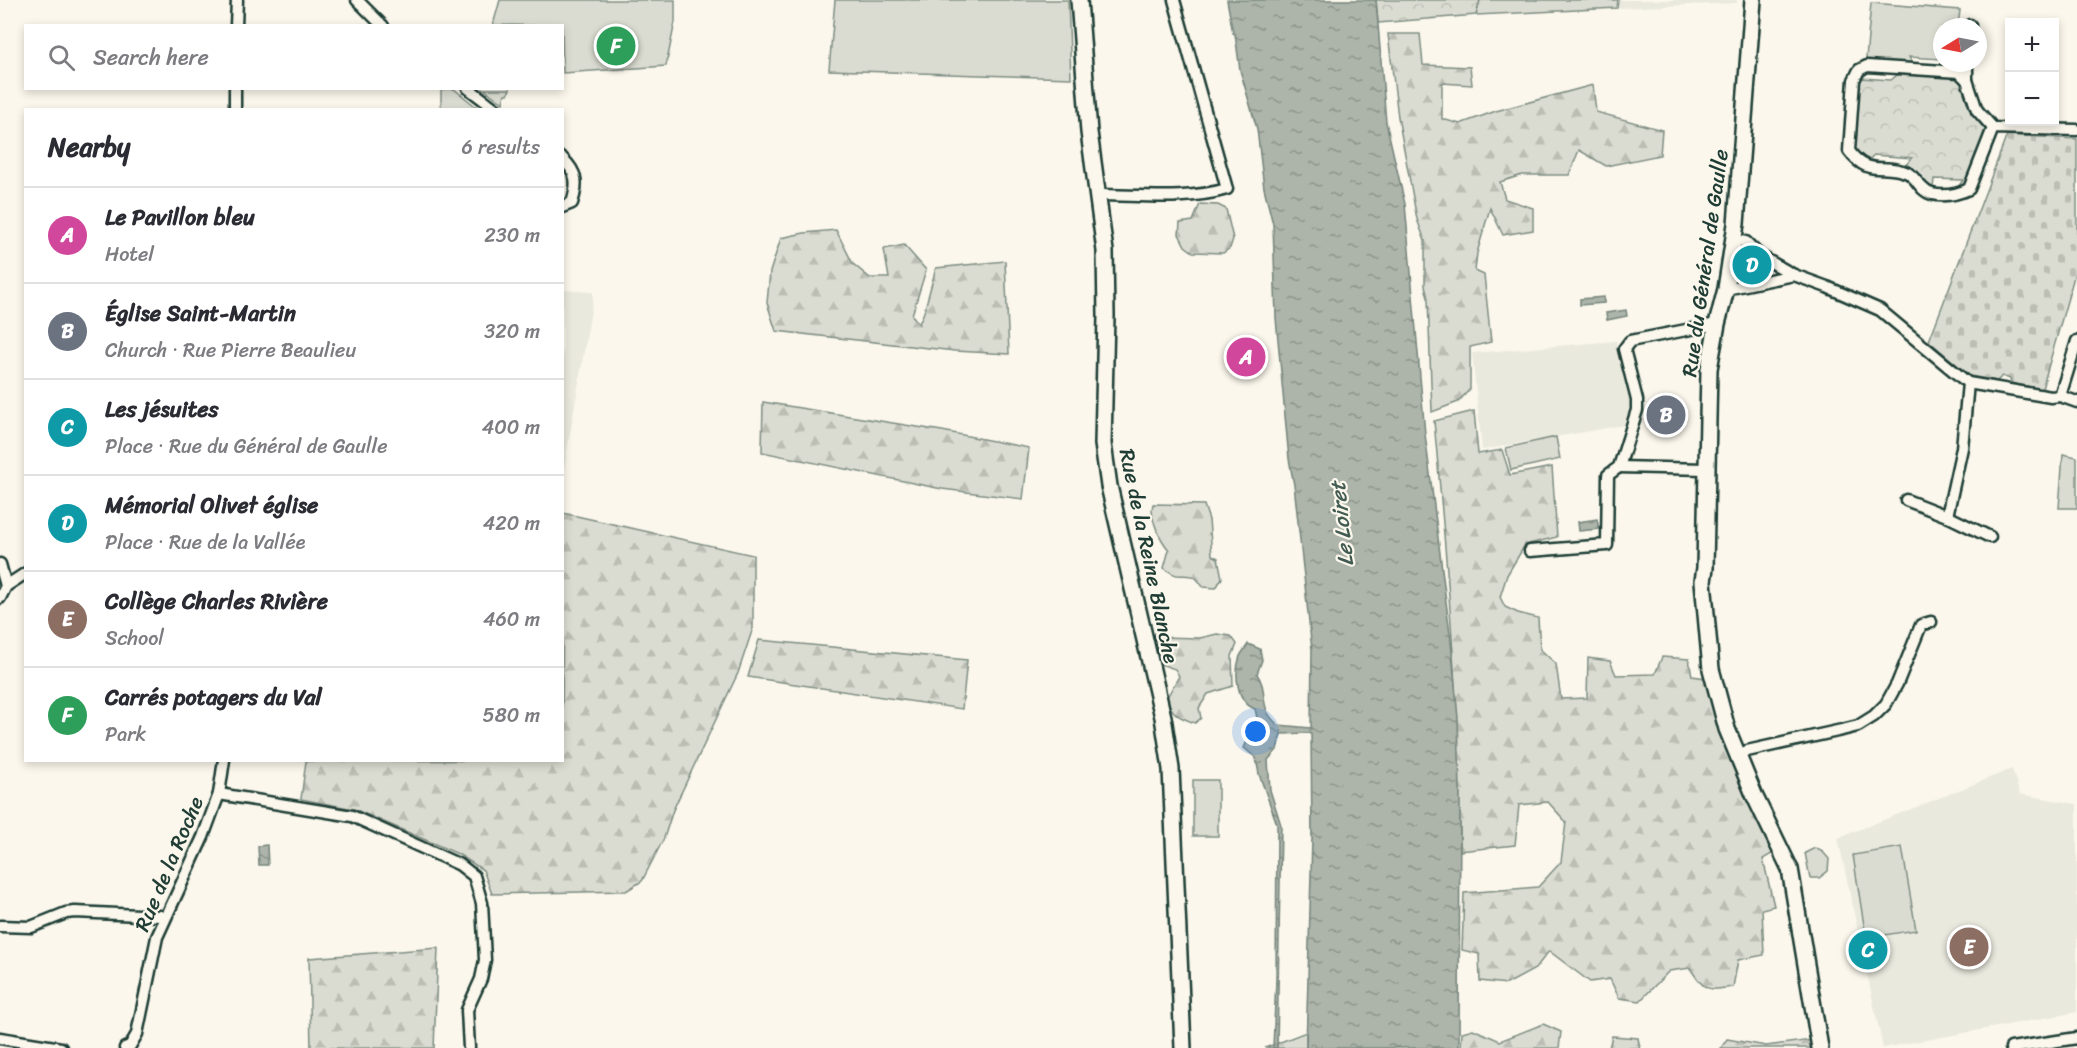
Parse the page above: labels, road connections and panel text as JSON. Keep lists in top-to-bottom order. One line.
{"streets":{"main road":["Rue du Général de Gaulle","Rue de la Reine Blanche"],"street":["Rue de la Roche"]},"water":["Le Loiret"],"north":"left","page":{"map_buttons":["+","−"],"pins":["F","D","A","B","E","C"],"search":"Search here","heading":["Nearby","6 results"],"list":[{"mark":"A","name":"Le Pavillon bleu","note":"Hotel","value":"230 m"},{"mark":"B","name":"Église Saint-Martin","note":"Church · Rue Pierre Beaulieu","value":"320 m"},{"mark":"C","name":"Les jésuites","note":"Place · Rue du Général de Gaulle","value":"400 m"},{"mark":"D","name":"Mémorial Olivet église","note":"Place · Rue de la Vallée","value":"420 m"},{"mark":"E","name":"Collège Charles Rivière","note":"School","value":"460 m"},{"mark":"F","name":"Carrés potagers du Val","note":"Park","value":"580 m"}]}}
